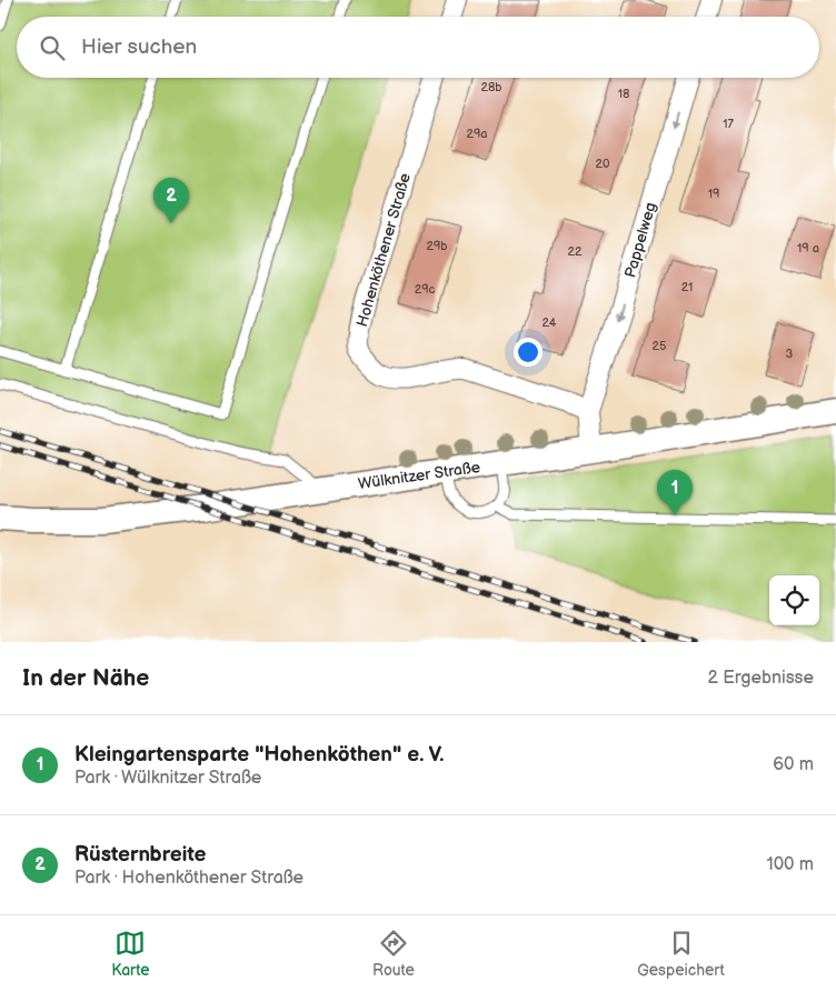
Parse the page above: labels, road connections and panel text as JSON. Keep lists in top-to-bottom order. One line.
{"streets":{"street":["Pappelweg","Hohenköthener Straße","Wülknitzer Straße"]},"crossings":[["Pappelweg","Hohenköthener Straße"]],"one_way":["Pappelweg"],"house_numbers":["28b","18","17","29a","20","19","29b","19 a","22","21","29c","24","25","3"],"page":{"search":"Hier suchen","pins":["2","1"],"heading":["In der Nähe","2 Ergebnisse"],"list":[{"mark":"1","name":"Kleingartensparte \"Hohenköthen\" e. V.","note":"Park · Wülknitzer Straße","value":"60 m"},{"mark":"2","name":"Rüsternbreite","note":"Park · Hohenköthener Straße","value":"100 m"}],"nav":["Karte","Route","Gespeichert"]}}
